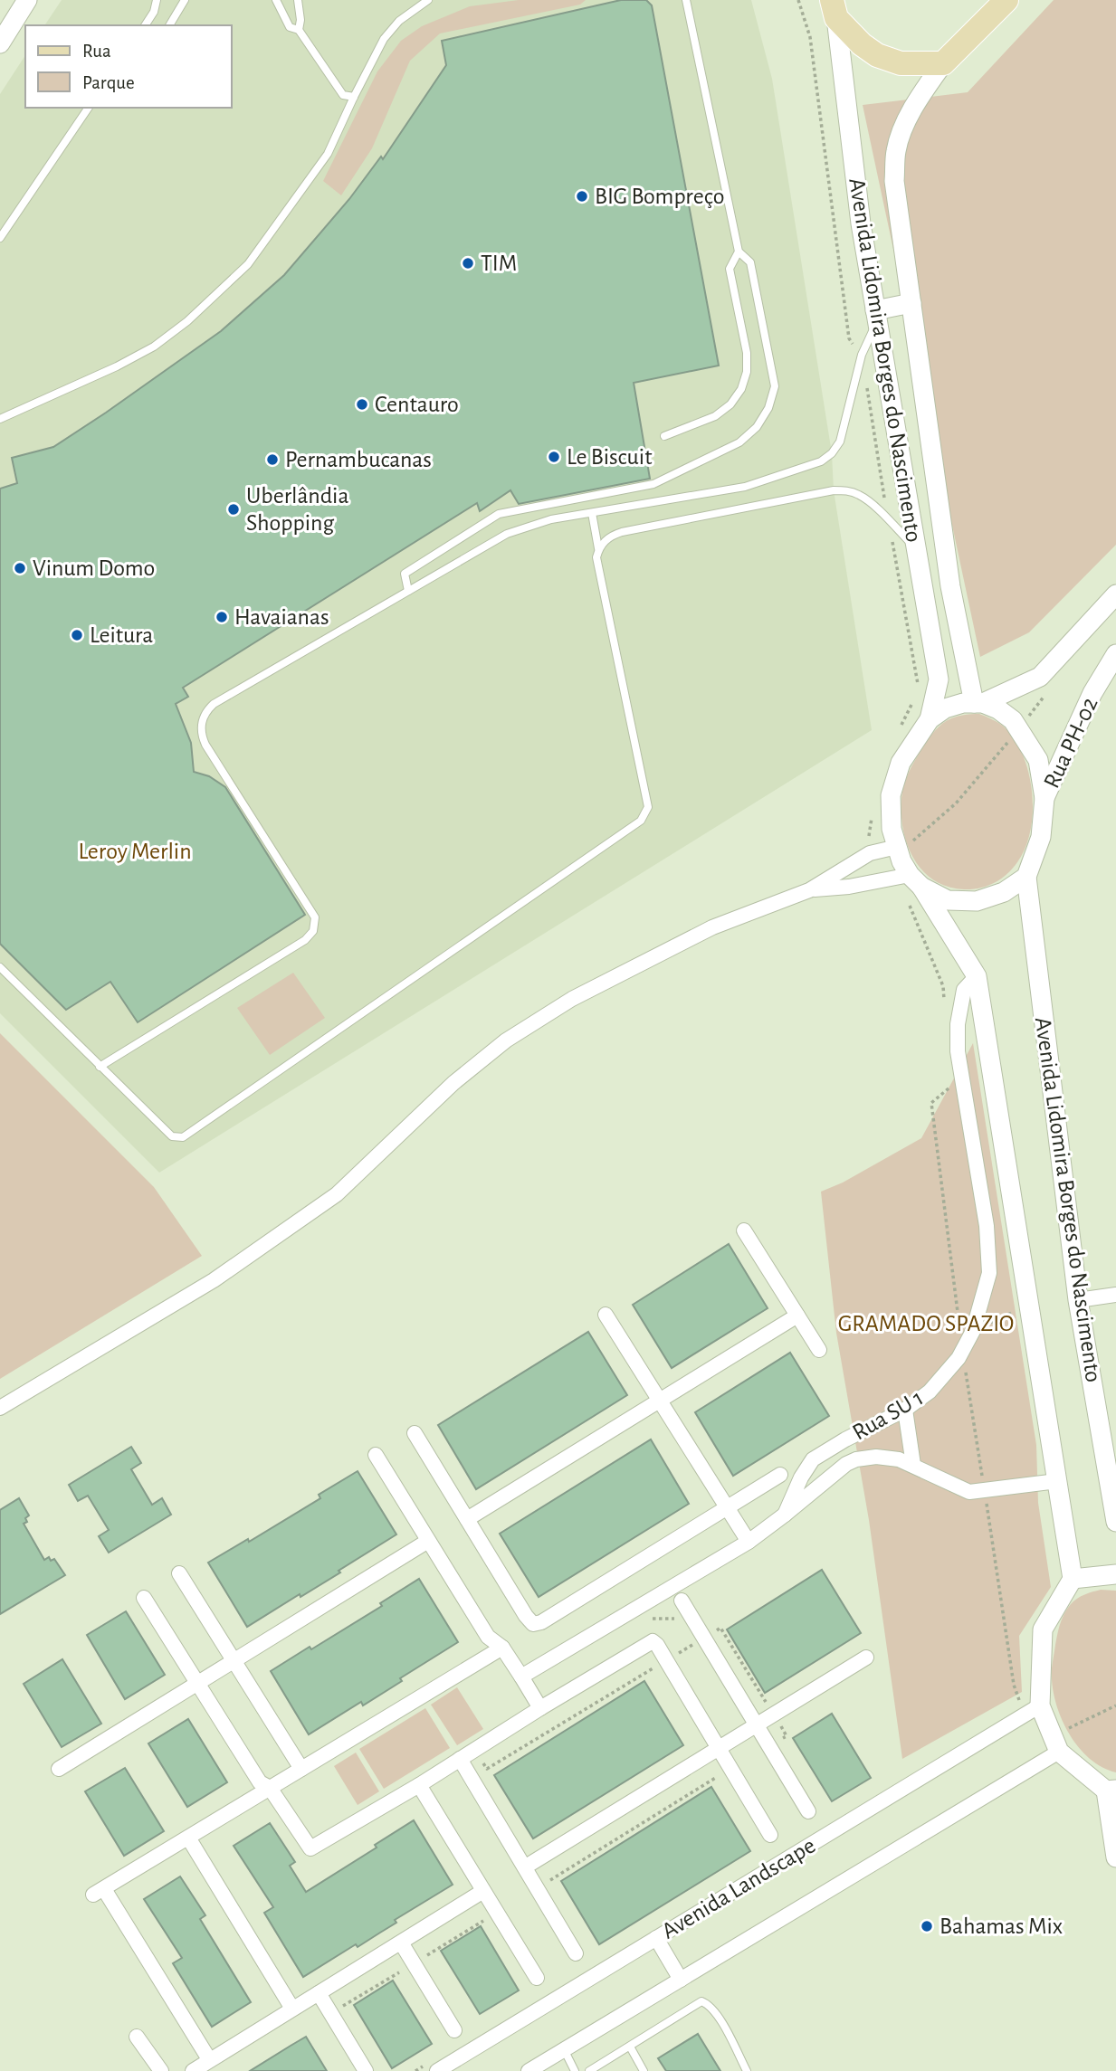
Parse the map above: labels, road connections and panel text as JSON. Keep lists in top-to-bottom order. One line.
{"streets":{"street":["Avenida Lidomira Borges do Nascimento","Rua PH-02","Rua SU 1","Avenida Landscape"]},"parks":["Leroy Merlin","GRAMADO SPAZIO"],"places":["BIG Bompreço","TIM","Centauro","Le Biscuit","Pernambucanas","Uberlândia Shopping","Vinum Domo","Havaianas","Leitura","Bahamas Mix"],"legend":["Rua","Parque"]}
